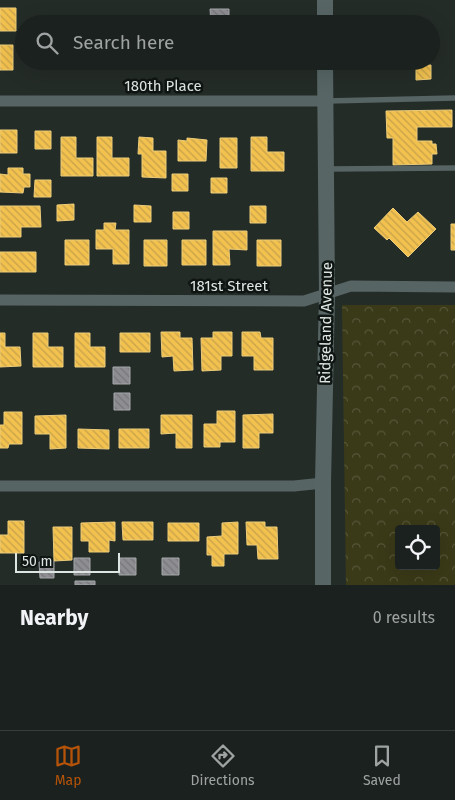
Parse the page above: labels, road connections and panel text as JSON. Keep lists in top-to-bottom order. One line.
{"streets":{"street":["180th Place","181st Street","Ridgeland Avenue"]},"crossings":[["180th Place","Ridgeland Avenue"],["181st Street","Ridgeland Avenue"]],"scale_bar":"50 m","page":{"search":"Search here","scale":"50 m","heading":["Nearby","0 results"],"nav":["Map","Directions","Saved"]}}
